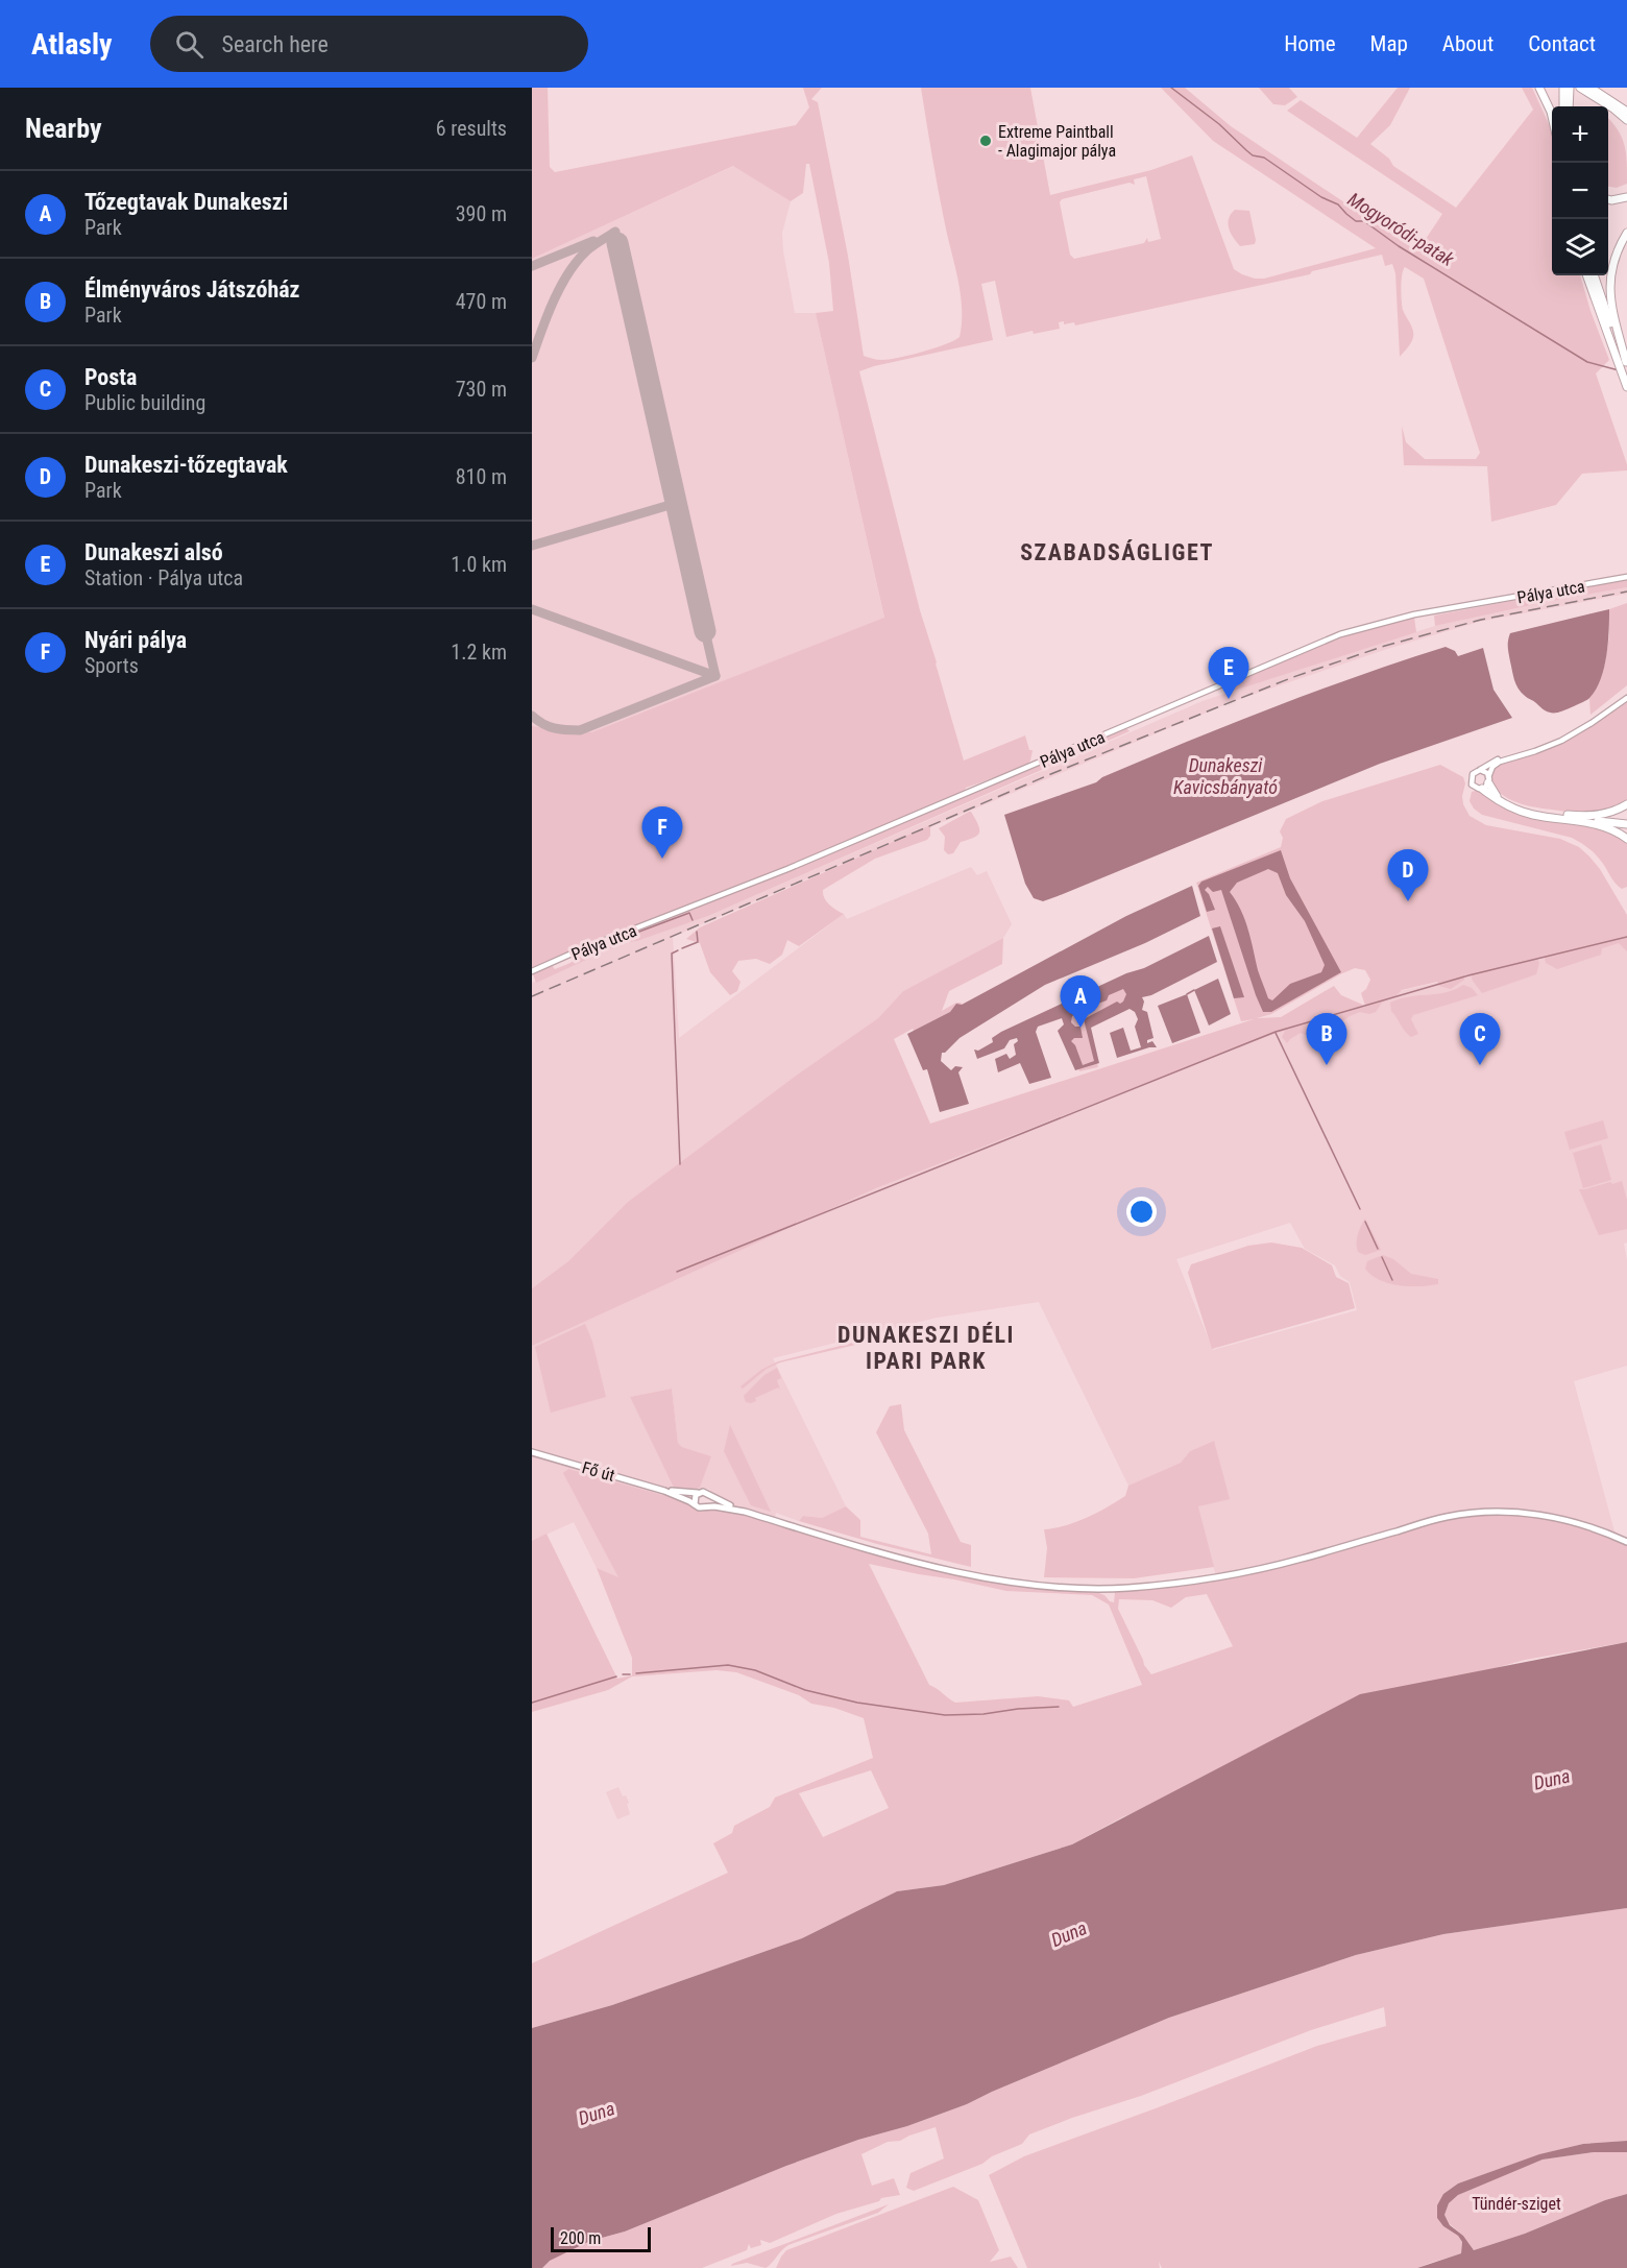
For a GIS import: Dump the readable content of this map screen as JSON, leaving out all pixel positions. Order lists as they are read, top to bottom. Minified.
{"streets":{"main road":["Fő út"],"street":["Pálya utca"]},"districts":["SZABADSÁGLIGET","DUNAKESZI DÉLI IPARI PARK"],"water":["Mogyoródi-patak","Dunakeszi Kavicsbányató","Duna"],"parks":["Tündér-sziget"],"places":["Extreme Paintball - Alagimajor pálya"],"scale_bar":"200 m","page":{"header":"Atlasly","search":"Search here","nav":["Home","Map","About","Contact"],"heading":["Nearby","6 results"],"map_buttons":["+","−"],"list":[{"mark":"A","name":"Tőzegtavak Dunakeszi","note":"Park","value":"390 m"},{"mark":"B","name":"Élményváros Játszóház","note":"Park","value":"470 m"},{"mark":"C","name":"Posta","note":"Public building","value":"730 m"},{"mark":"D","name":"Dunakeszi-tőzegtavak","note":"Park","value":"810 m"},{"mark":"E","name":"Dunakeszi alsó","note":"Station · Pálya utca","value":"1.0 km"},{"mark":"F","name":"Nyári pálya","note":"Sports","value":"1.2 km"}],"pins":["E","F","D","A","B","C"],"scale":"200 m"}}
